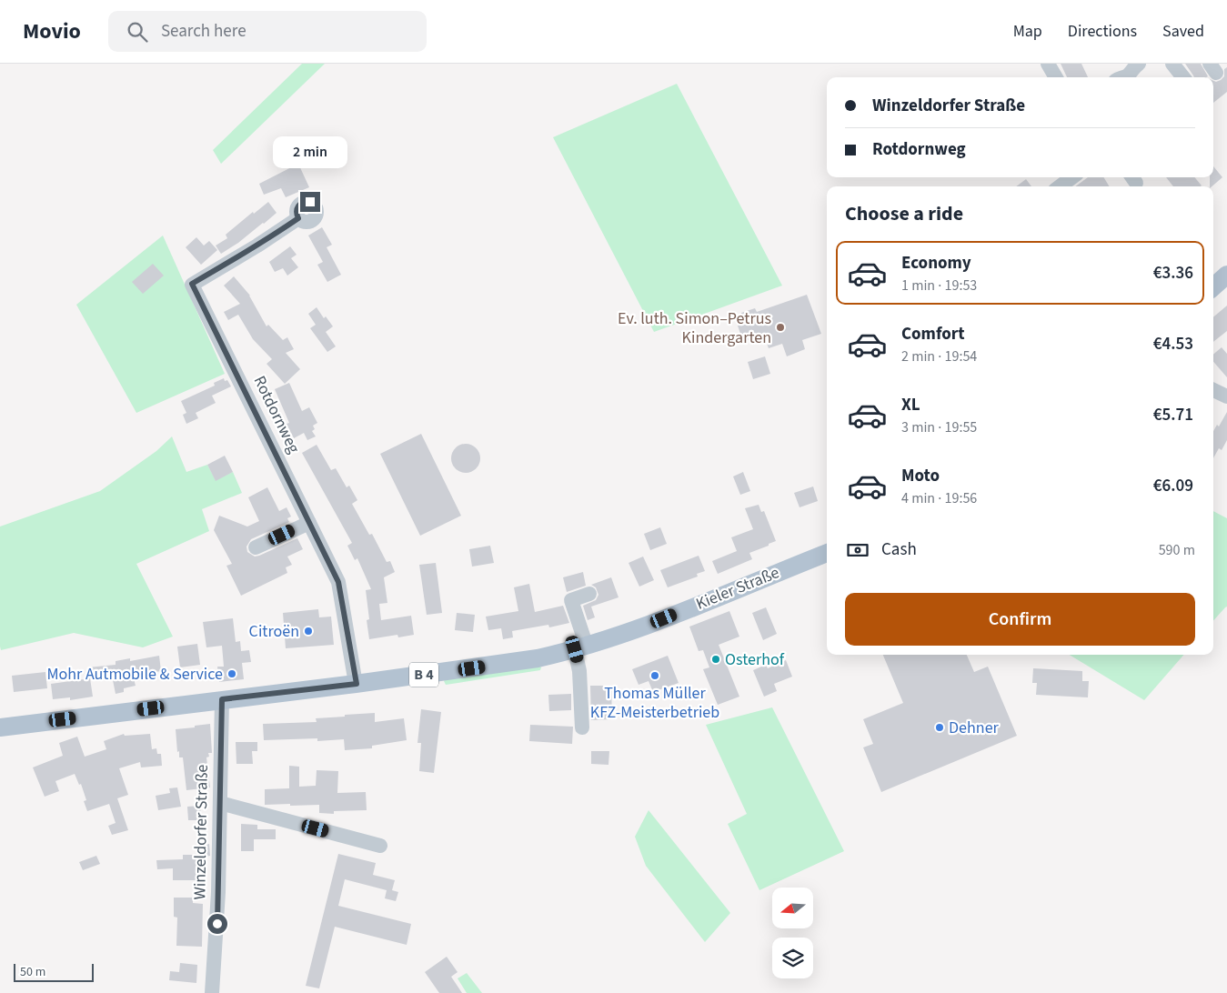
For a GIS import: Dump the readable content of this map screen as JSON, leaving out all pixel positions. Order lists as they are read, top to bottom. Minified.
{"streets":{"main road":["Kieler Straße","B 4"],"street":["Rotdornweg","Winzeldorfer Straße"]},"crossings":[["Rotdornweg","Kieler Straße"],["Kieler Straße","Winzeldorfer Straße"]],"places":["Ev. luth. Simon–Petrus Kindergarten","Citroën","Osterhof","Mohr Autmobile & Service","Thomas Müller KFZ-Meisterbetrieb","Dehner"],"scale_bar":"50 m","north":"left","page":{"header":"Movio","search":"Search here","nav":["Map","Directions","Saved"],"banner":["Winzeldorfer Straße","Rotdornweg"],"bubble":"2 min","heading":"Choose a ride","list":[{"name":"Economy","note":"1 min · 19:53","value":"€3.36"},{"name":"Comfort","note":"2 min · 19:54","value":"€4.53"},{"name":"XL","note":"3 min · 19:55","value":"€5.71"},{"name":"Moto","note":"4 min · 19:56","value":"€6.09"}],"pay":["Cash","590 m"],"buttons":"Confirm","scale":"50 m"}}
